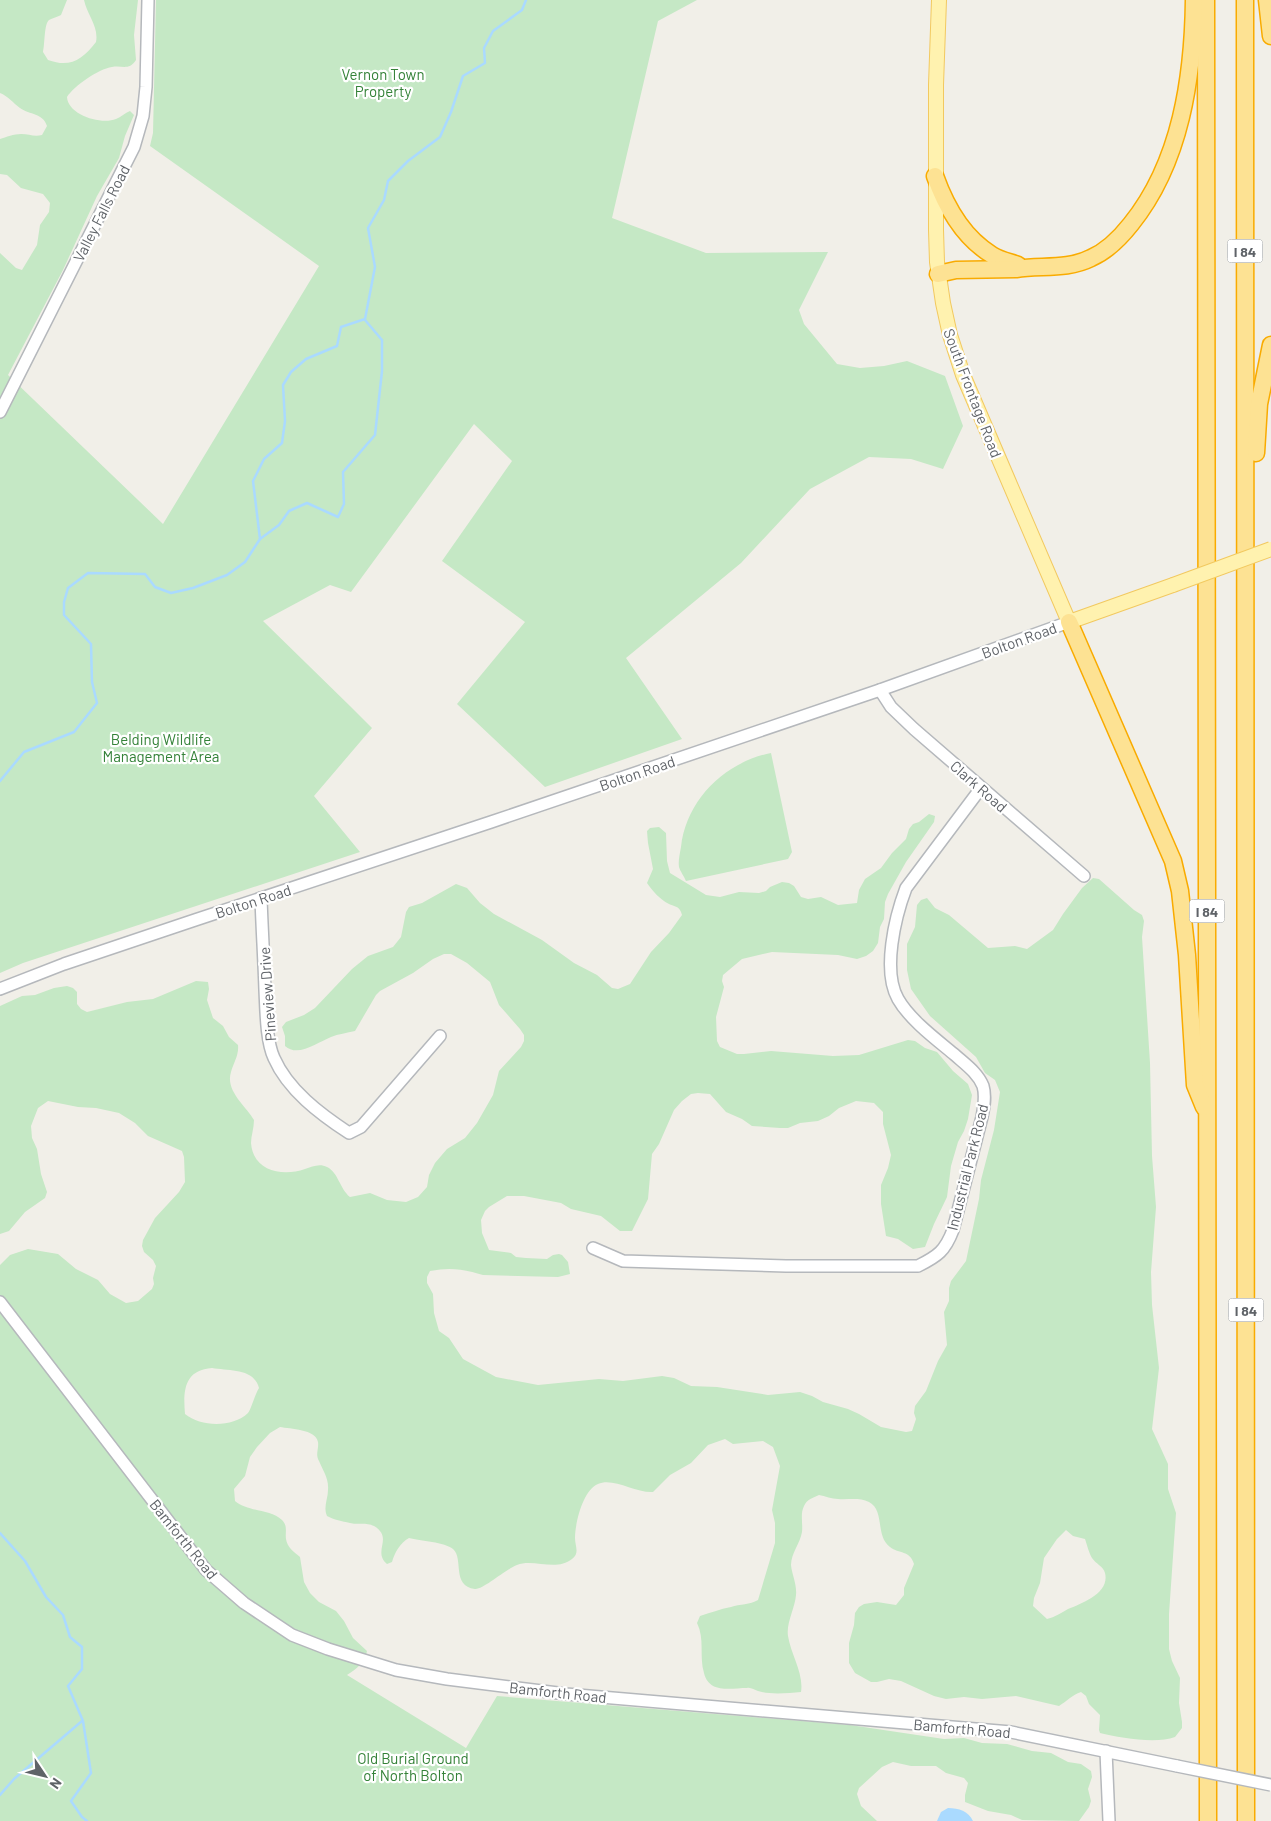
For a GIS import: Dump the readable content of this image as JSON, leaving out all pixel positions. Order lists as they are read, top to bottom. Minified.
{"streets":{"highway":["I 84"],"main road":["South Frontage Road","Bolton Road"],"street":["Valley Falls Road","Clark Road","Pineview Drive","Industrial Park Road","Bamforth Road"]},"crossings":[["South Frontage Road","Bolton Road"],["Bolton Road","Clark Road"],["Bolton Road","Pineview Drive"],["Clark Road","Industrial Park Road"]],"parks":["Vernon Town Property","Belding Wildlife Management Area","Old Burial Ground of North Bolton"],"north":"bottom right"}
